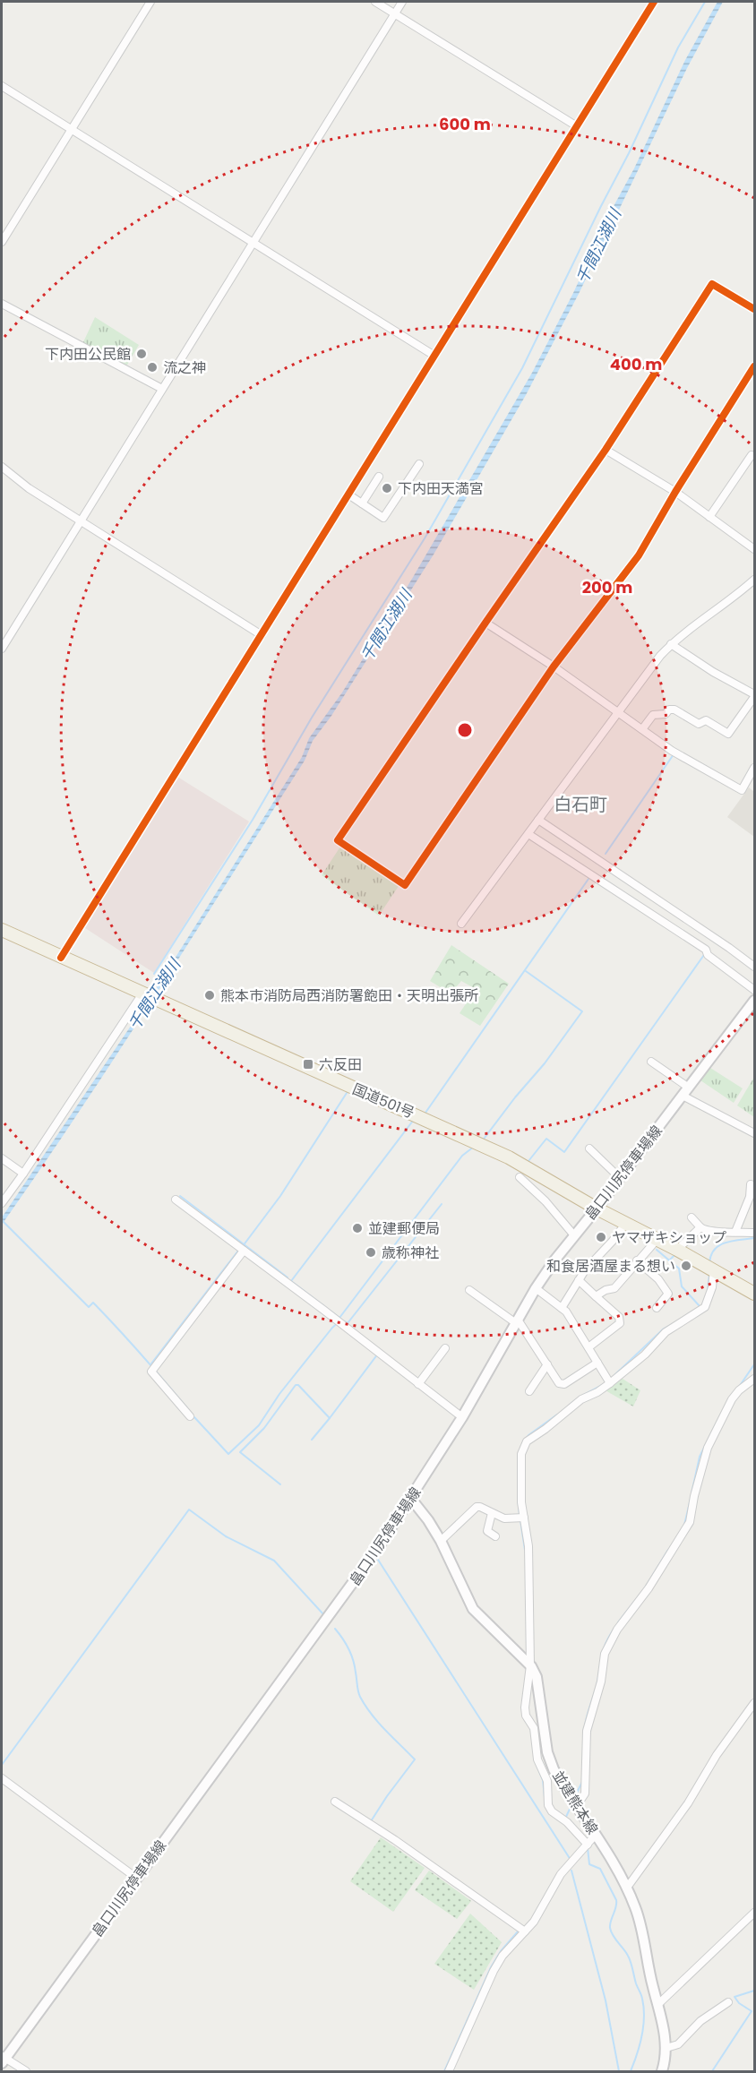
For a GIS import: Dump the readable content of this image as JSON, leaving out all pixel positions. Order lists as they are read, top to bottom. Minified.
{"streets":{"highway":["国道501号"],"main road":["畠口川尻停車場線","並建熊本線"]},"crossings":[["国道501号","畠口川尻停車場線"],["畠口川尻停車場線","並建熊本線"]],"districts":["白石町"],"water":["千間江湖川"],"places":{"other":["下内田公民館","流之神","下内田天満宮","熊本市消防局西消防署飽田・天明出張所","並建郵便局","ヤマザキショップ","歳称神社","和食居酒屋まる想い"],"transit":["六反田"]},"rings":["600 m","400 m","200 m"]}
